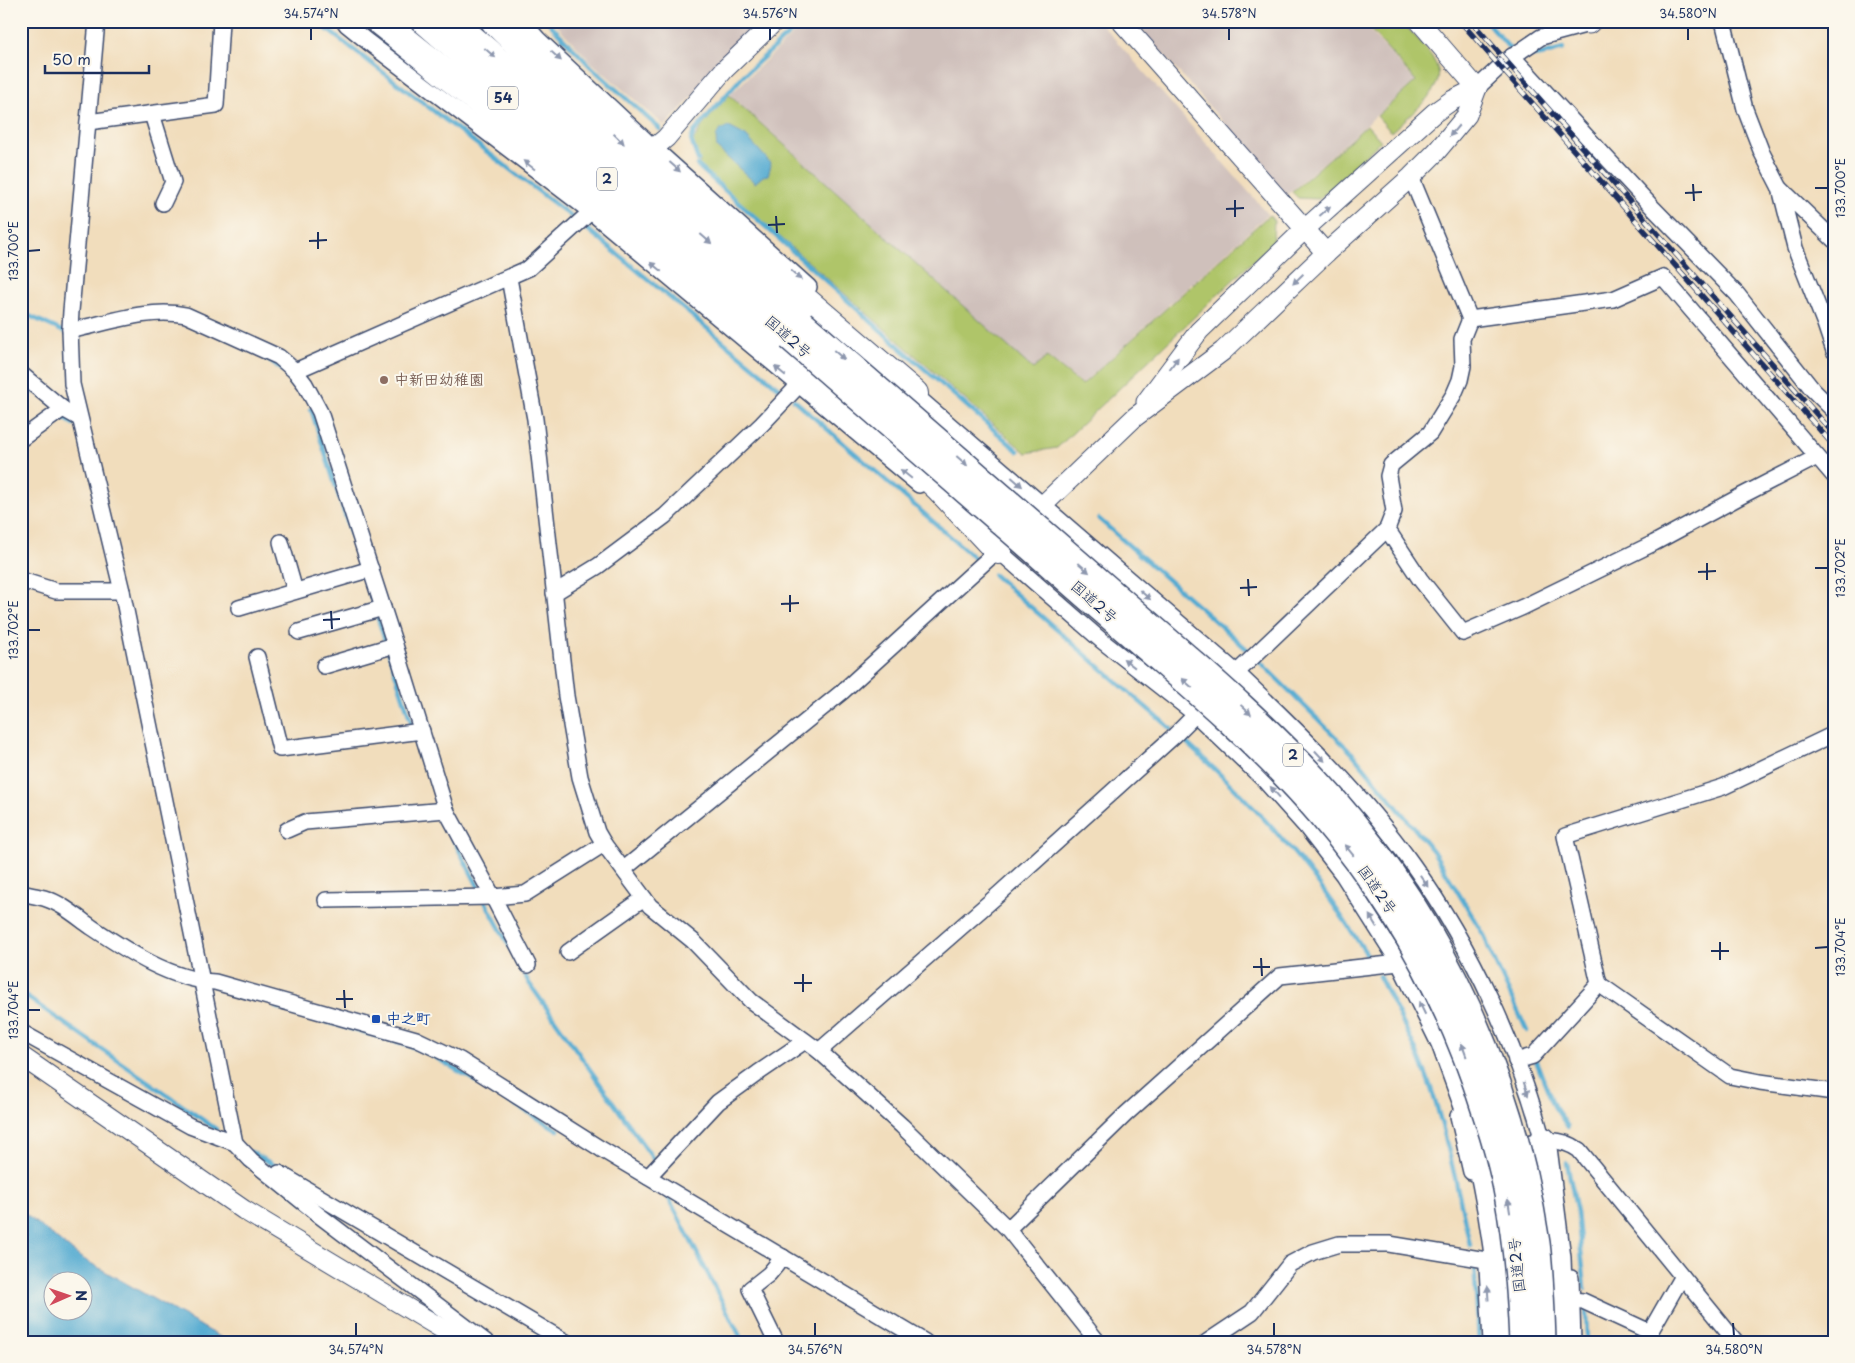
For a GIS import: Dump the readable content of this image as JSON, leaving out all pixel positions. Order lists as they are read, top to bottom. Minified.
{"streets":{"highway":["54","2","国道2号"]},"crossings":[["54","国道2号"]],"places":{"other":["中新田幼稚園"],"transit":["中之町"]},"scale_bar":"50 m","north":"right","coordinates":["34.574°N","34.576°N","34.578°N","34.580°N","133.700°E","133.702°E","133.704°E"]}
